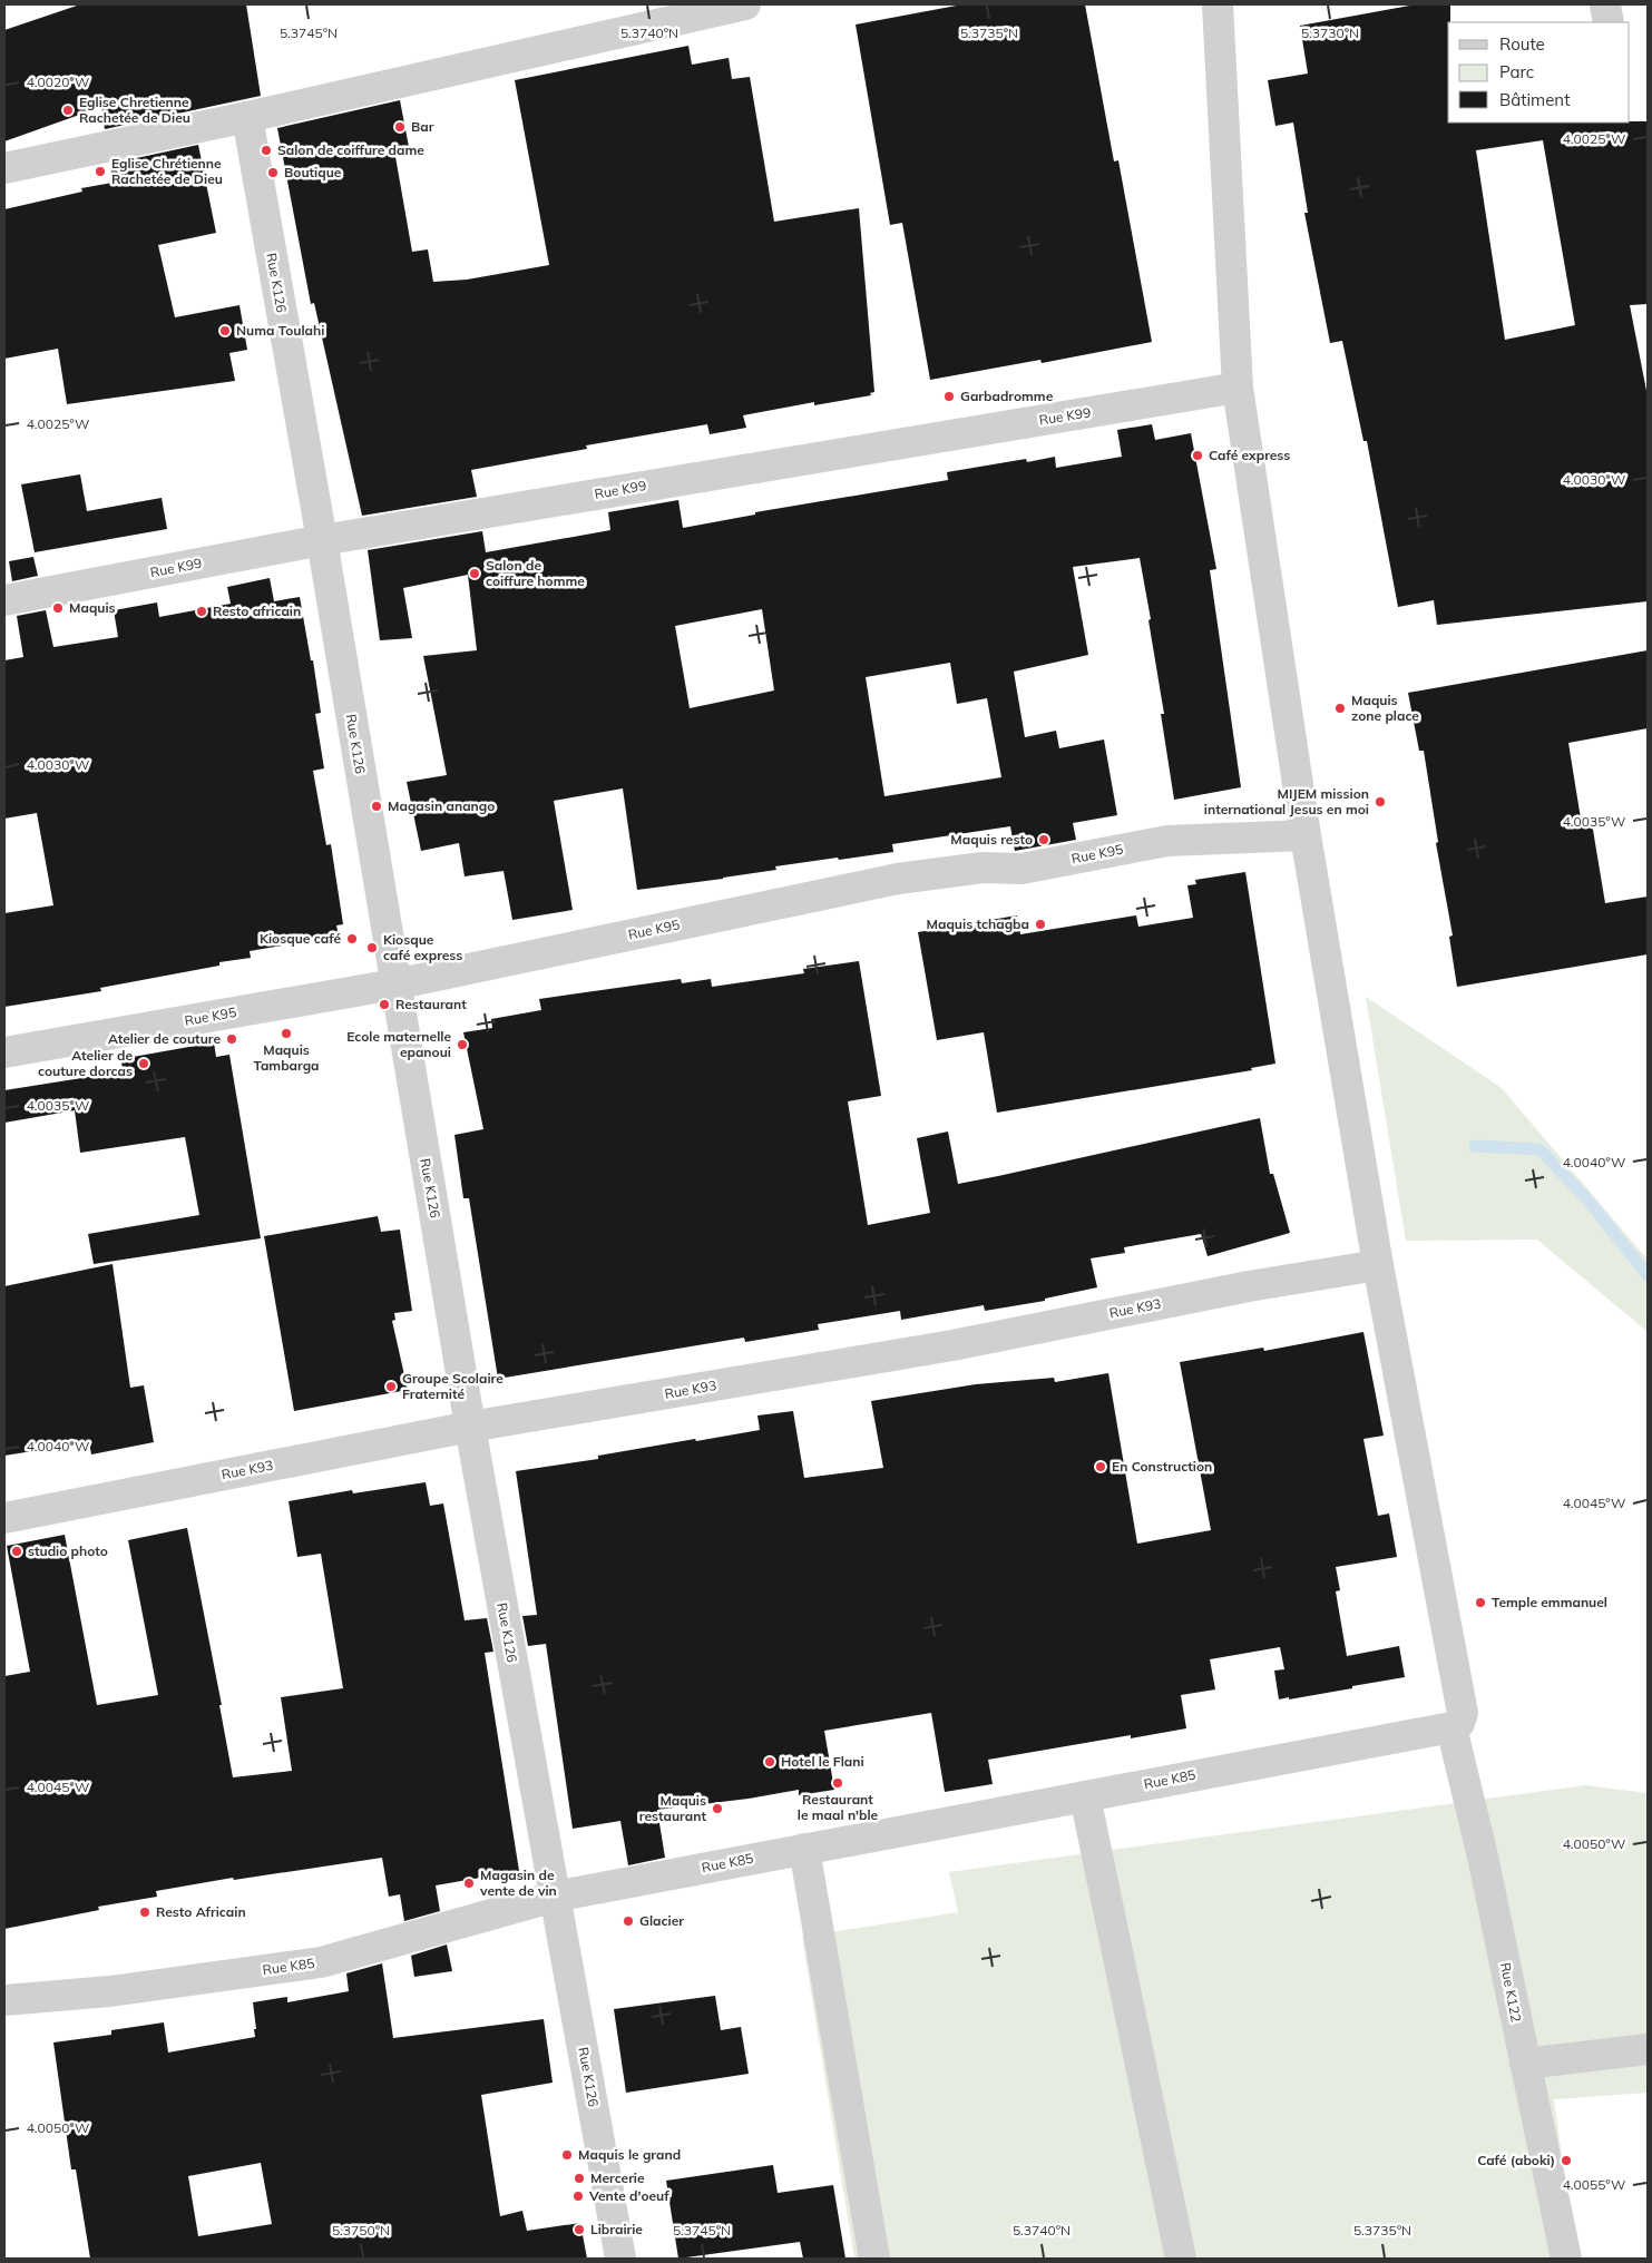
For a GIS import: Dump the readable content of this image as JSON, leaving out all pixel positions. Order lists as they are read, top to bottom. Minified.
{"streets":{"street":["Rue K126","Rue K99","Rue K95","Rue K93","Rue K85","Rue K122"]},"crossings":[["Rue K126","Rue K99"],["Rue K126","Rue K95"],["Rue K126","Rue K93"],["Rue K126","Rue K85"],["Rue K85","Rue K122"]],"places":["Eglise Chretienne Rachetée de Dieu","Bar","Salon de coiffure dame","Eglise Chrétienne Rachetée de Dieu","Boutique","Numa Toulahi","Garbadromme","Café express","Salon de coiffure homme","Maquis","Resto africain","Maquis zone place","MIJEM mission international Jesus en moi","Magasin anango","Maquis resto","Maquis tchagba","Kiosque café","Kiosque café express","Restaurant","Maquis Tambarga","Atelier de couture","Ecole maternelle epanoui","Atelier de couture dorcas","Groupe Scolaire Fraternité","En Construction","studio photo","Temple emmanuel","Hotel le Flani","Restaurant le maal n'ble","Maquis restaurant","Magasin de vente de vin","Resto Africain","Glacier","Maquis le grand","Café (aboki)","Mercerie","Vente d'oeuf","Librairie"],"legend":["Route","Parc","Bâtiment"],"coordinates":["5.3740°N","5.3735°N","5.3730°N","5.3745°N","4.0020°W","4.0025°W","4.0030°W","4.0035°W","4.0040°W","4.0045°W","4.0050°W","4.0055°W","5.3750°N"]}
